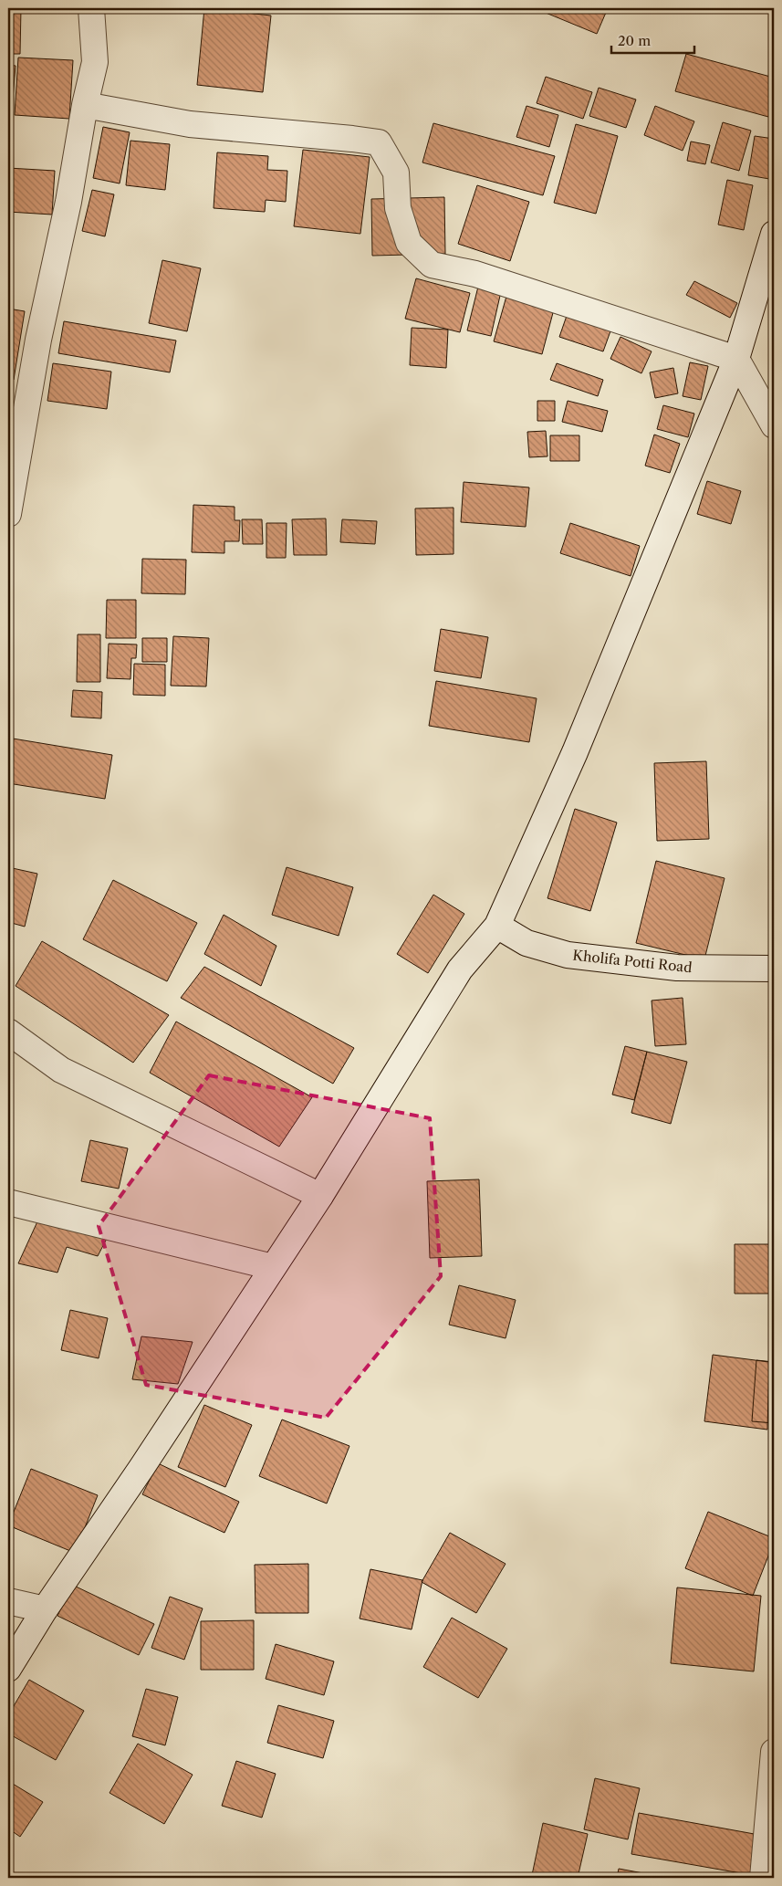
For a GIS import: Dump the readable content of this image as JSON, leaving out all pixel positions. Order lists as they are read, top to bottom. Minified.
{"streets":{"street":["Kholifa Potti Road"]},"scale_bar":"20 m"}
